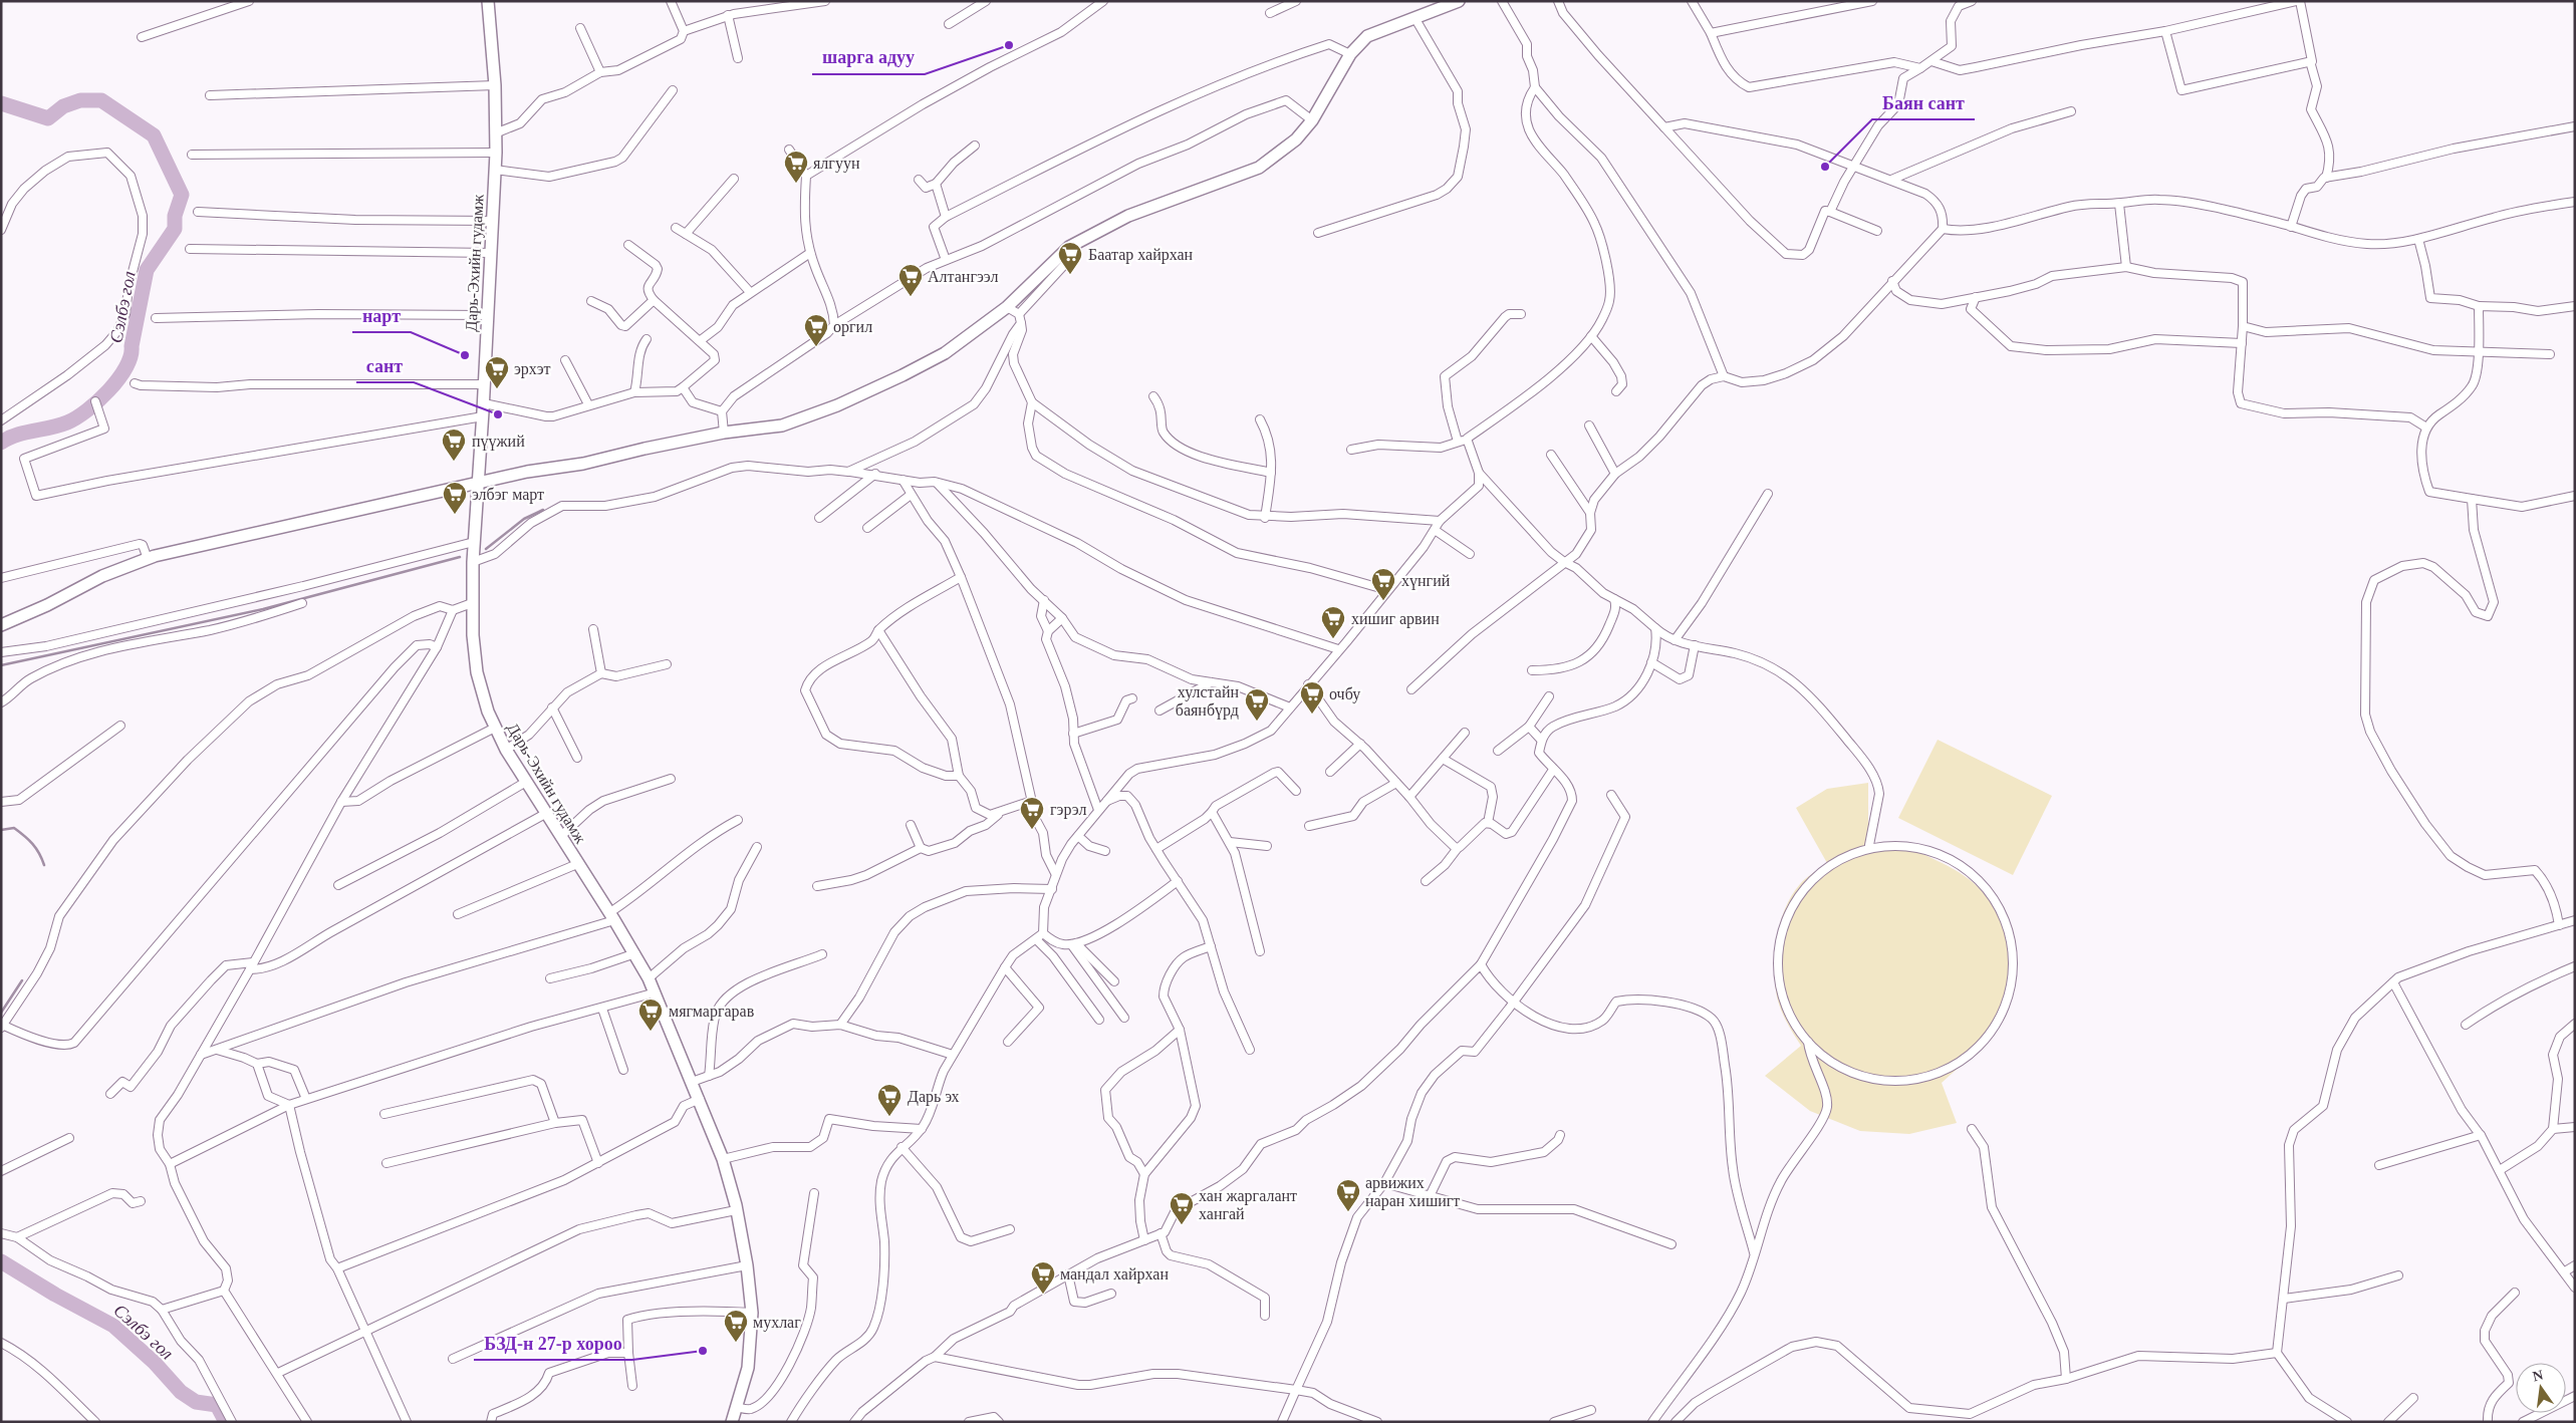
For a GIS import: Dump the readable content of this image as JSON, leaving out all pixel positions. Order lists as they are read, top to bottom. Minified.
{"streets":{"main road":["Дарь-Эхийн гудамж"]},"water":["Сэлбэ гол"],"places":{"other":["шарга адуу","Баян сант","нарт","сант","БЗД-н 27-р хороо"],"supermarket":["ялгуун","Баатар хайрхан","Алтангээл","оргил","эрхэт","пүүжий","элбэг март","хүнгий","хишиг арвин","очбу","хулстайн баянбүрд","гэрэл","мягмаргарав","Дарь эх","арвижих наран хишигт","хан жаргалант хангай","мандал хайрхан","мухлаг"]},"north":"top"}
